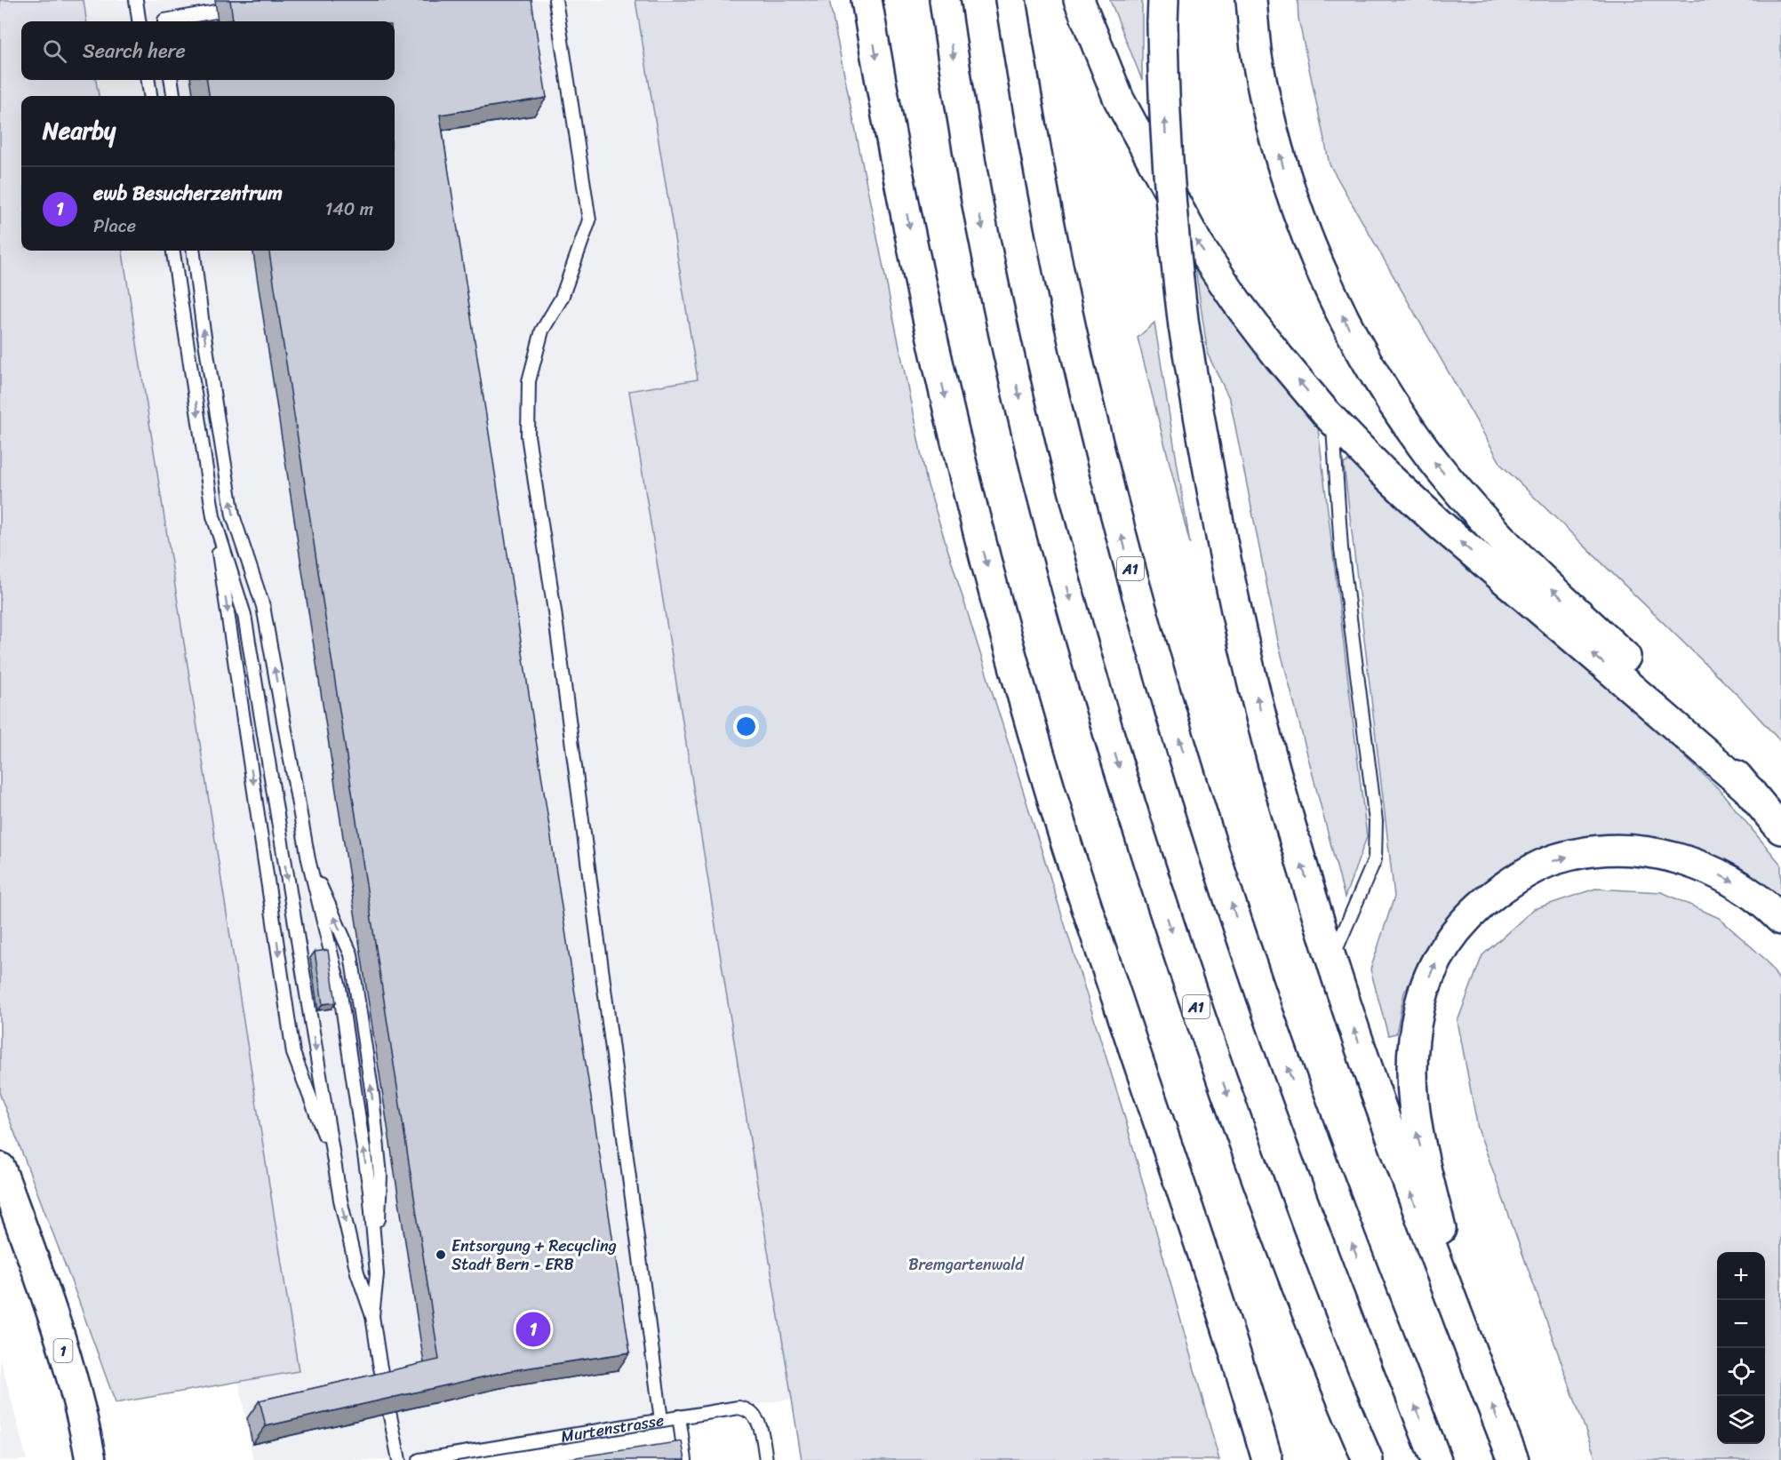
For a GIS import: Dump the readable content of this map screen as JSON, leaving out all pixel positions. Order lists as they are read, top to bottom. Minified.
{"streets":{"main road":["A1","1"],"lane":["Murtenstrasse"]},"parks":["Bremgartenwald"],"places":["Entsorgung + Recycling Stadt Bern - ERB"],"page":{"search":"Search here","heading":"Nearby","list":[{"mark":"1","name":"ewb Besucherzentrum","note":"Place","value":"140 m"}],"map_buttons":["+","−"],"pins":"1"}}
